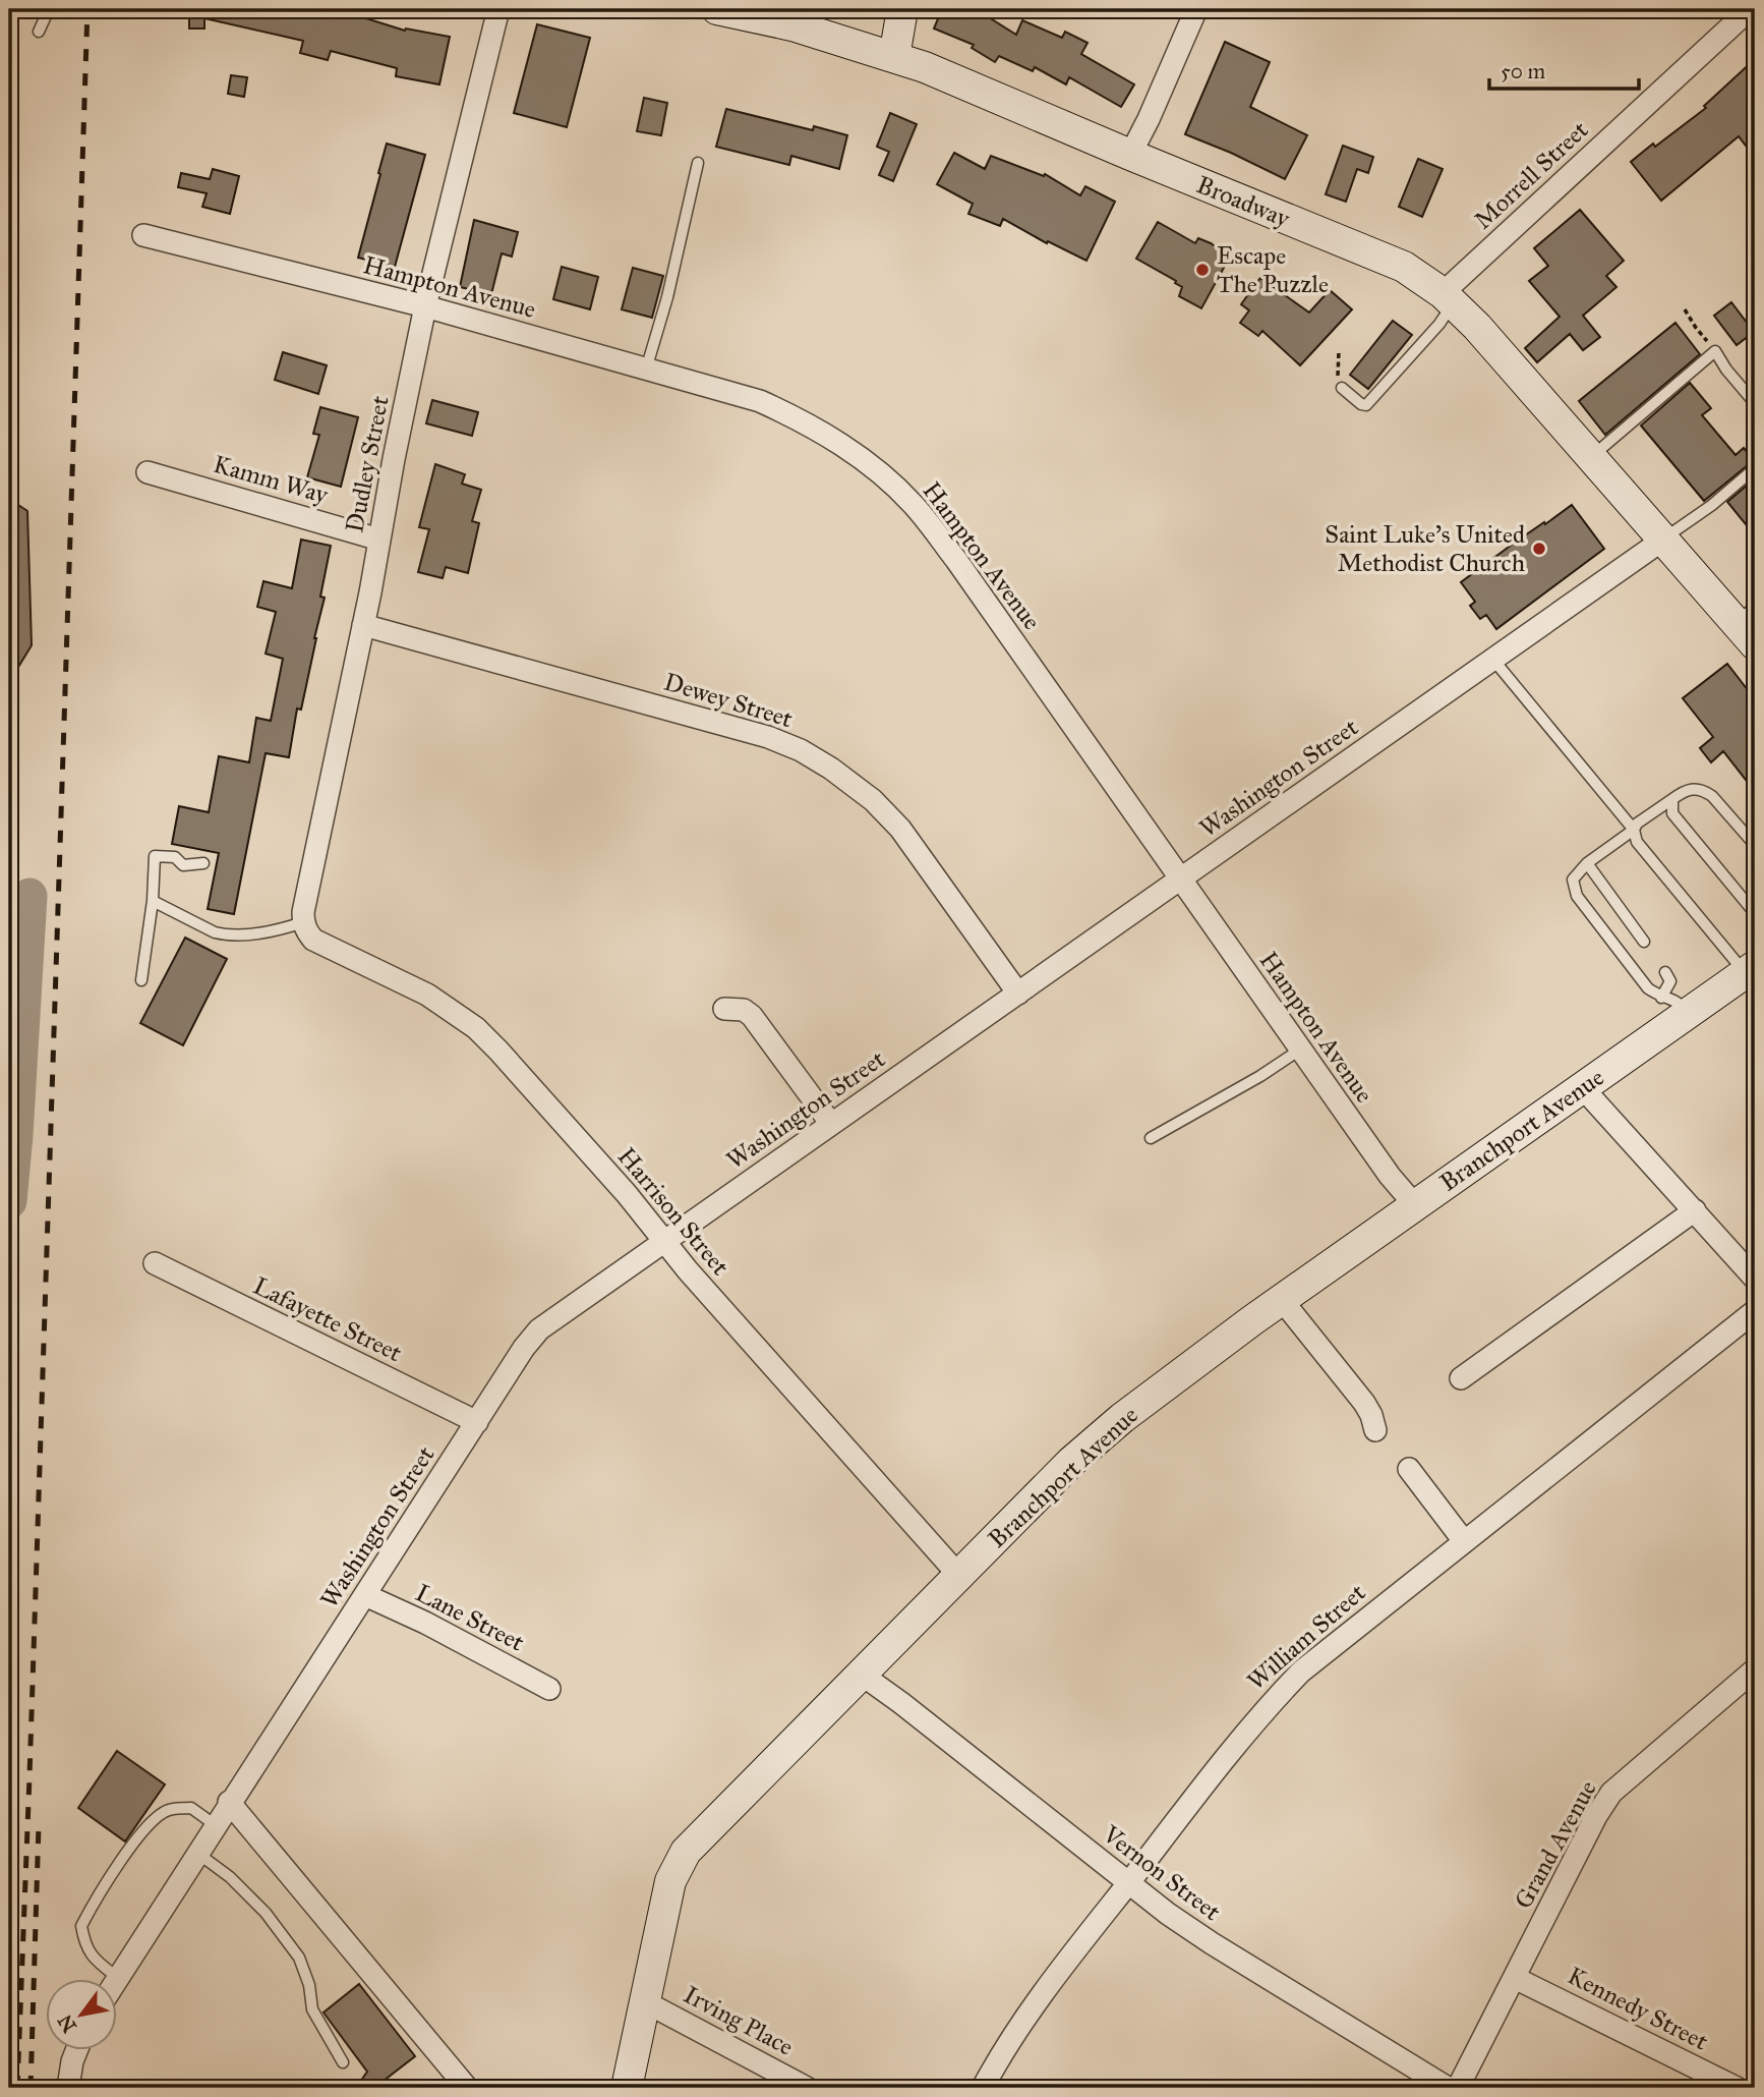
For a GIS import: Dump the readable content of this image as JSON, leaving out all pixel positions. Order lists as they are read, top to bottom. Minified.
{"streets":{"street":["Morrell Street","Broadway","Hampton Avenue","Dudley Street","Kamm Way","Dewey Street","Washington Street","Branchport Avenue","Harrison Street","Lafayette Street","Lane Street","William Street","Grand Avenue","Vernon Street","Kennedy Street","Irving Place"]},"crossings":[["Morrell Street","Broadway"],["Broadway","Washington Street"],["Hampton Avenue","Dudley Street"],["Hampton Avenue","Washington Street"],["Hampton Avenue","Branchport Avenue"],["Dudley Street","Kamm Way"],["Dudley Street","Dewey Street"],["Dudley Street","Harrison Street"],["Dewey Street","Washington Street"],["Washington Street","Harrison Street"],["Washington Street","Lafayette Street"],["Washington Street","Lane Street"],["Branchport Avenue","Harrison Street"],["Branchport Avenue","Vernon Street"],["Branchport Avenue","Irving Place"],["William Street","Vernon Street"],["Grand Avenue","Kennedy Street"]],"places":["Escape The Puzzle","Saint Luke's United Methodist Church"],"scale_bar":"50 m","north":"bottom left"}
